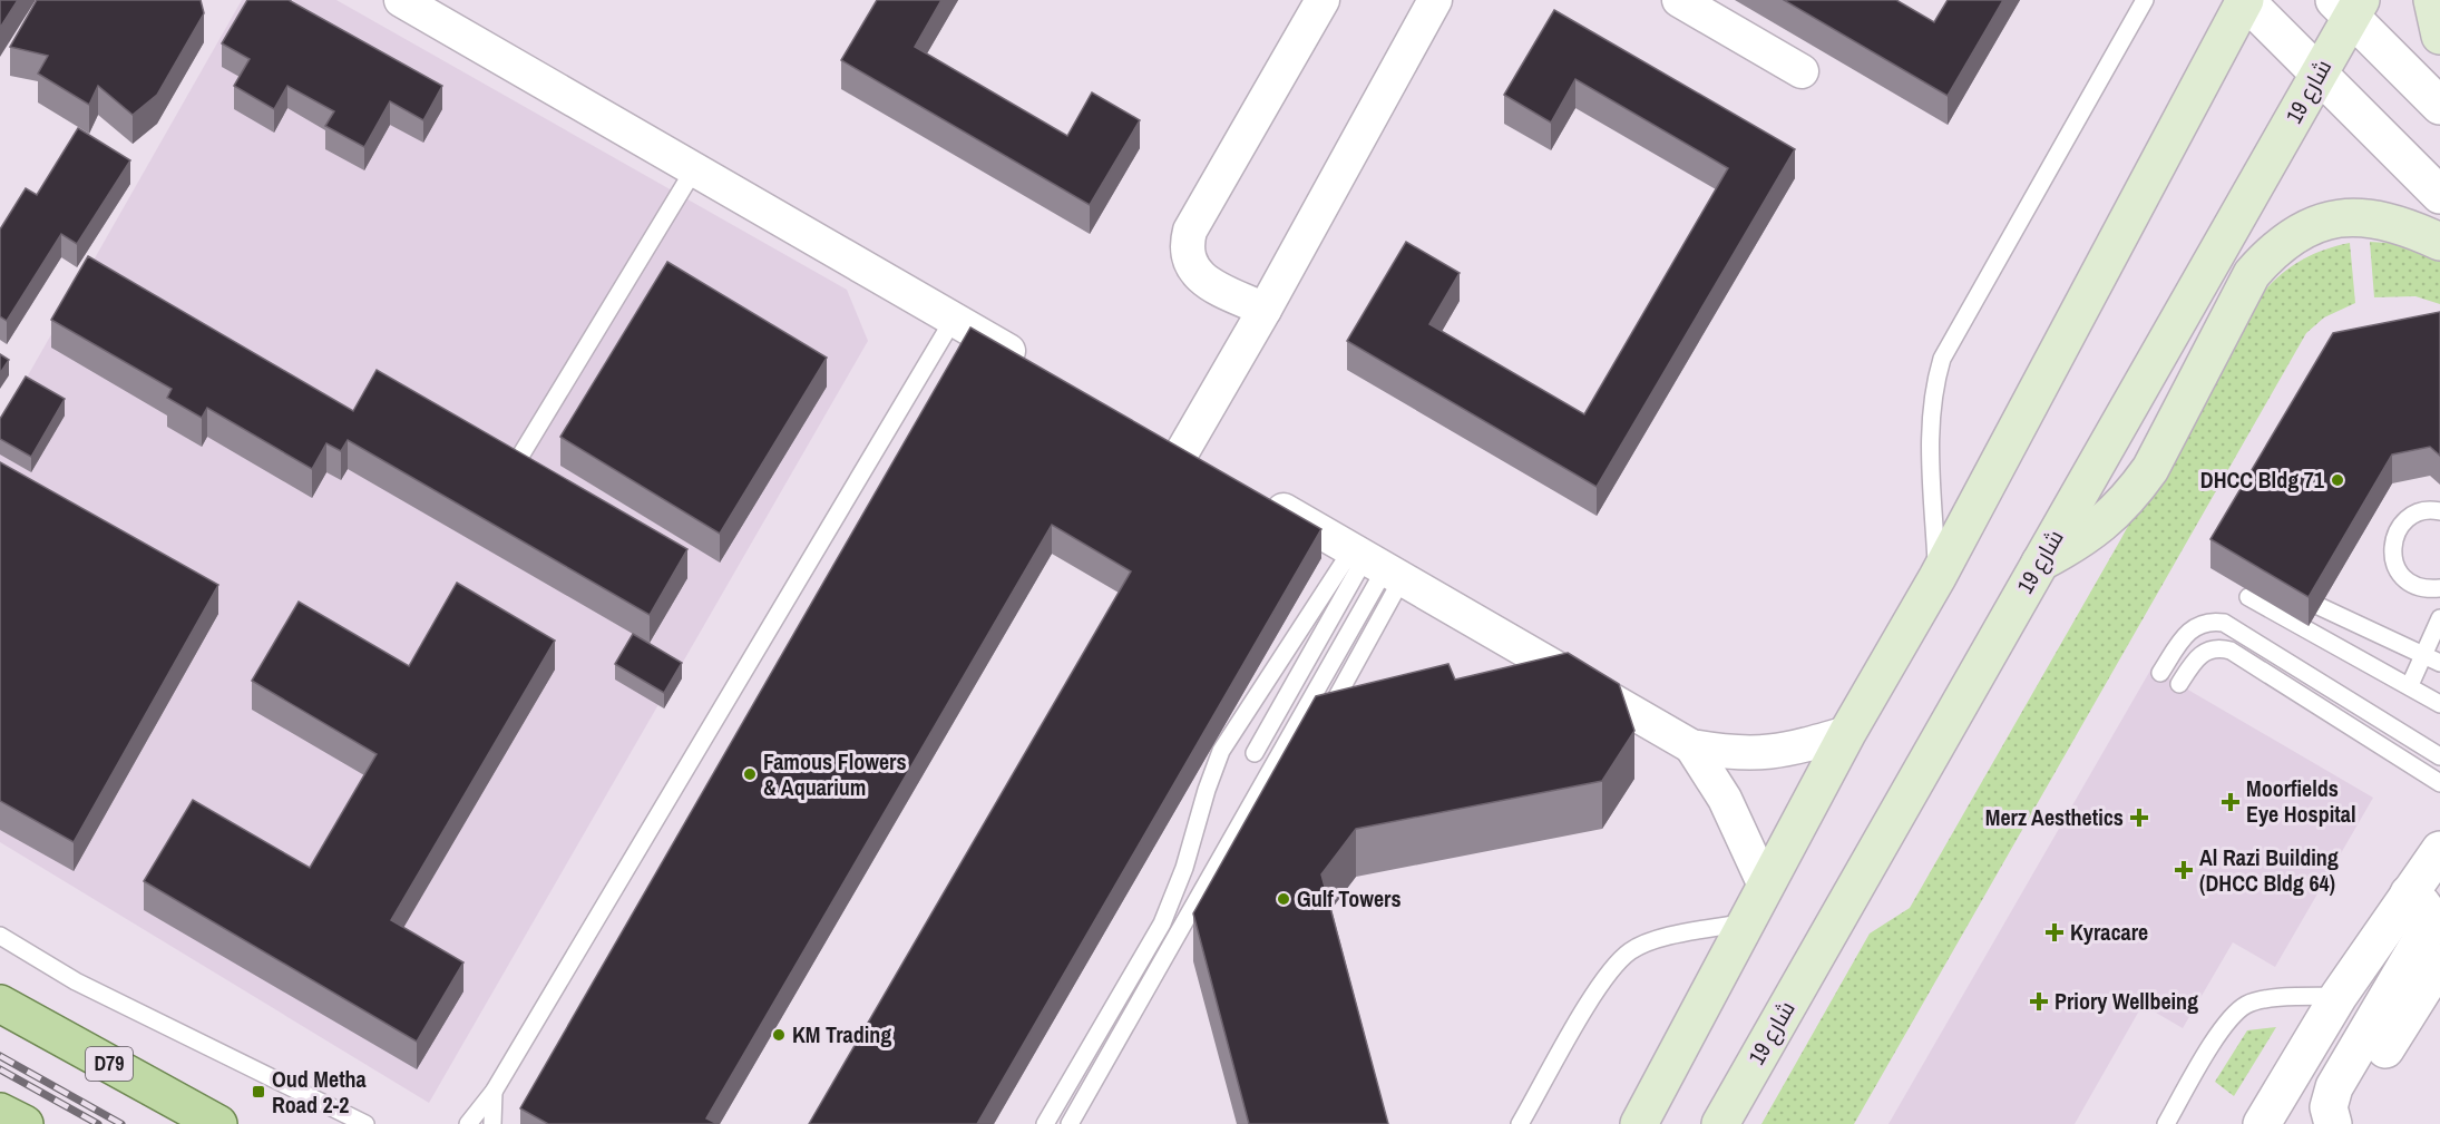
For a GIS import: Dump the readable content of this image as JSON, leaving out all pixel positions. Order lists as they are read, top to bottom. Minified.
{"streets":{"main road":["شارع 19","D79"]},"places":{"other":["DHCC Bldg 71","Famous Flowers & Aquarium","Gulf Towers","KM Trading"],"health":["Moorfields Eye Hospital","Merz Aesthetics","Al Razi Building (DHCC Bldg 64)","Kyracare","Priory Wellbeing"],"transit":["Oud Metha Road 2-2"]}}
